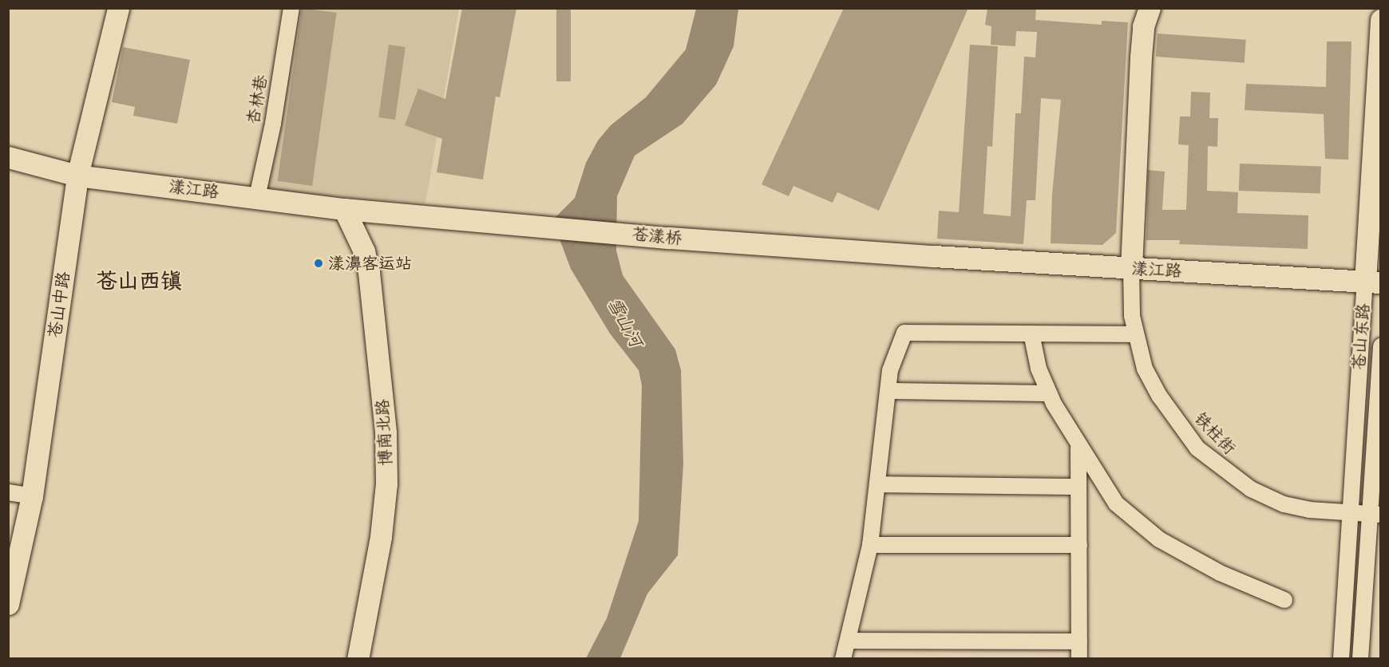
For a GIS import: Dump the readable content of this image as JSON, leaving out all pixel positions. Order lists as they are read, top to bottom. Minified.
{"streets":{"main road":["漾江路","苍漾桥","苍山中路","苍山东路","博南北路"],"street":["杏林巷","铁柱街"]},"crossings":[["杏林巷","漾江路"],["漾江路","苍漾桥"],["漾江路","苍山中路"],["漾江路","苍山东路"],["漾江路","博南北路"],["漾江路","铁柱街"],["苍山东路","铁柱街"]],"districts":["苍山西镇"],"water":["雪山河"],"places":["漾濞客运站"]}
